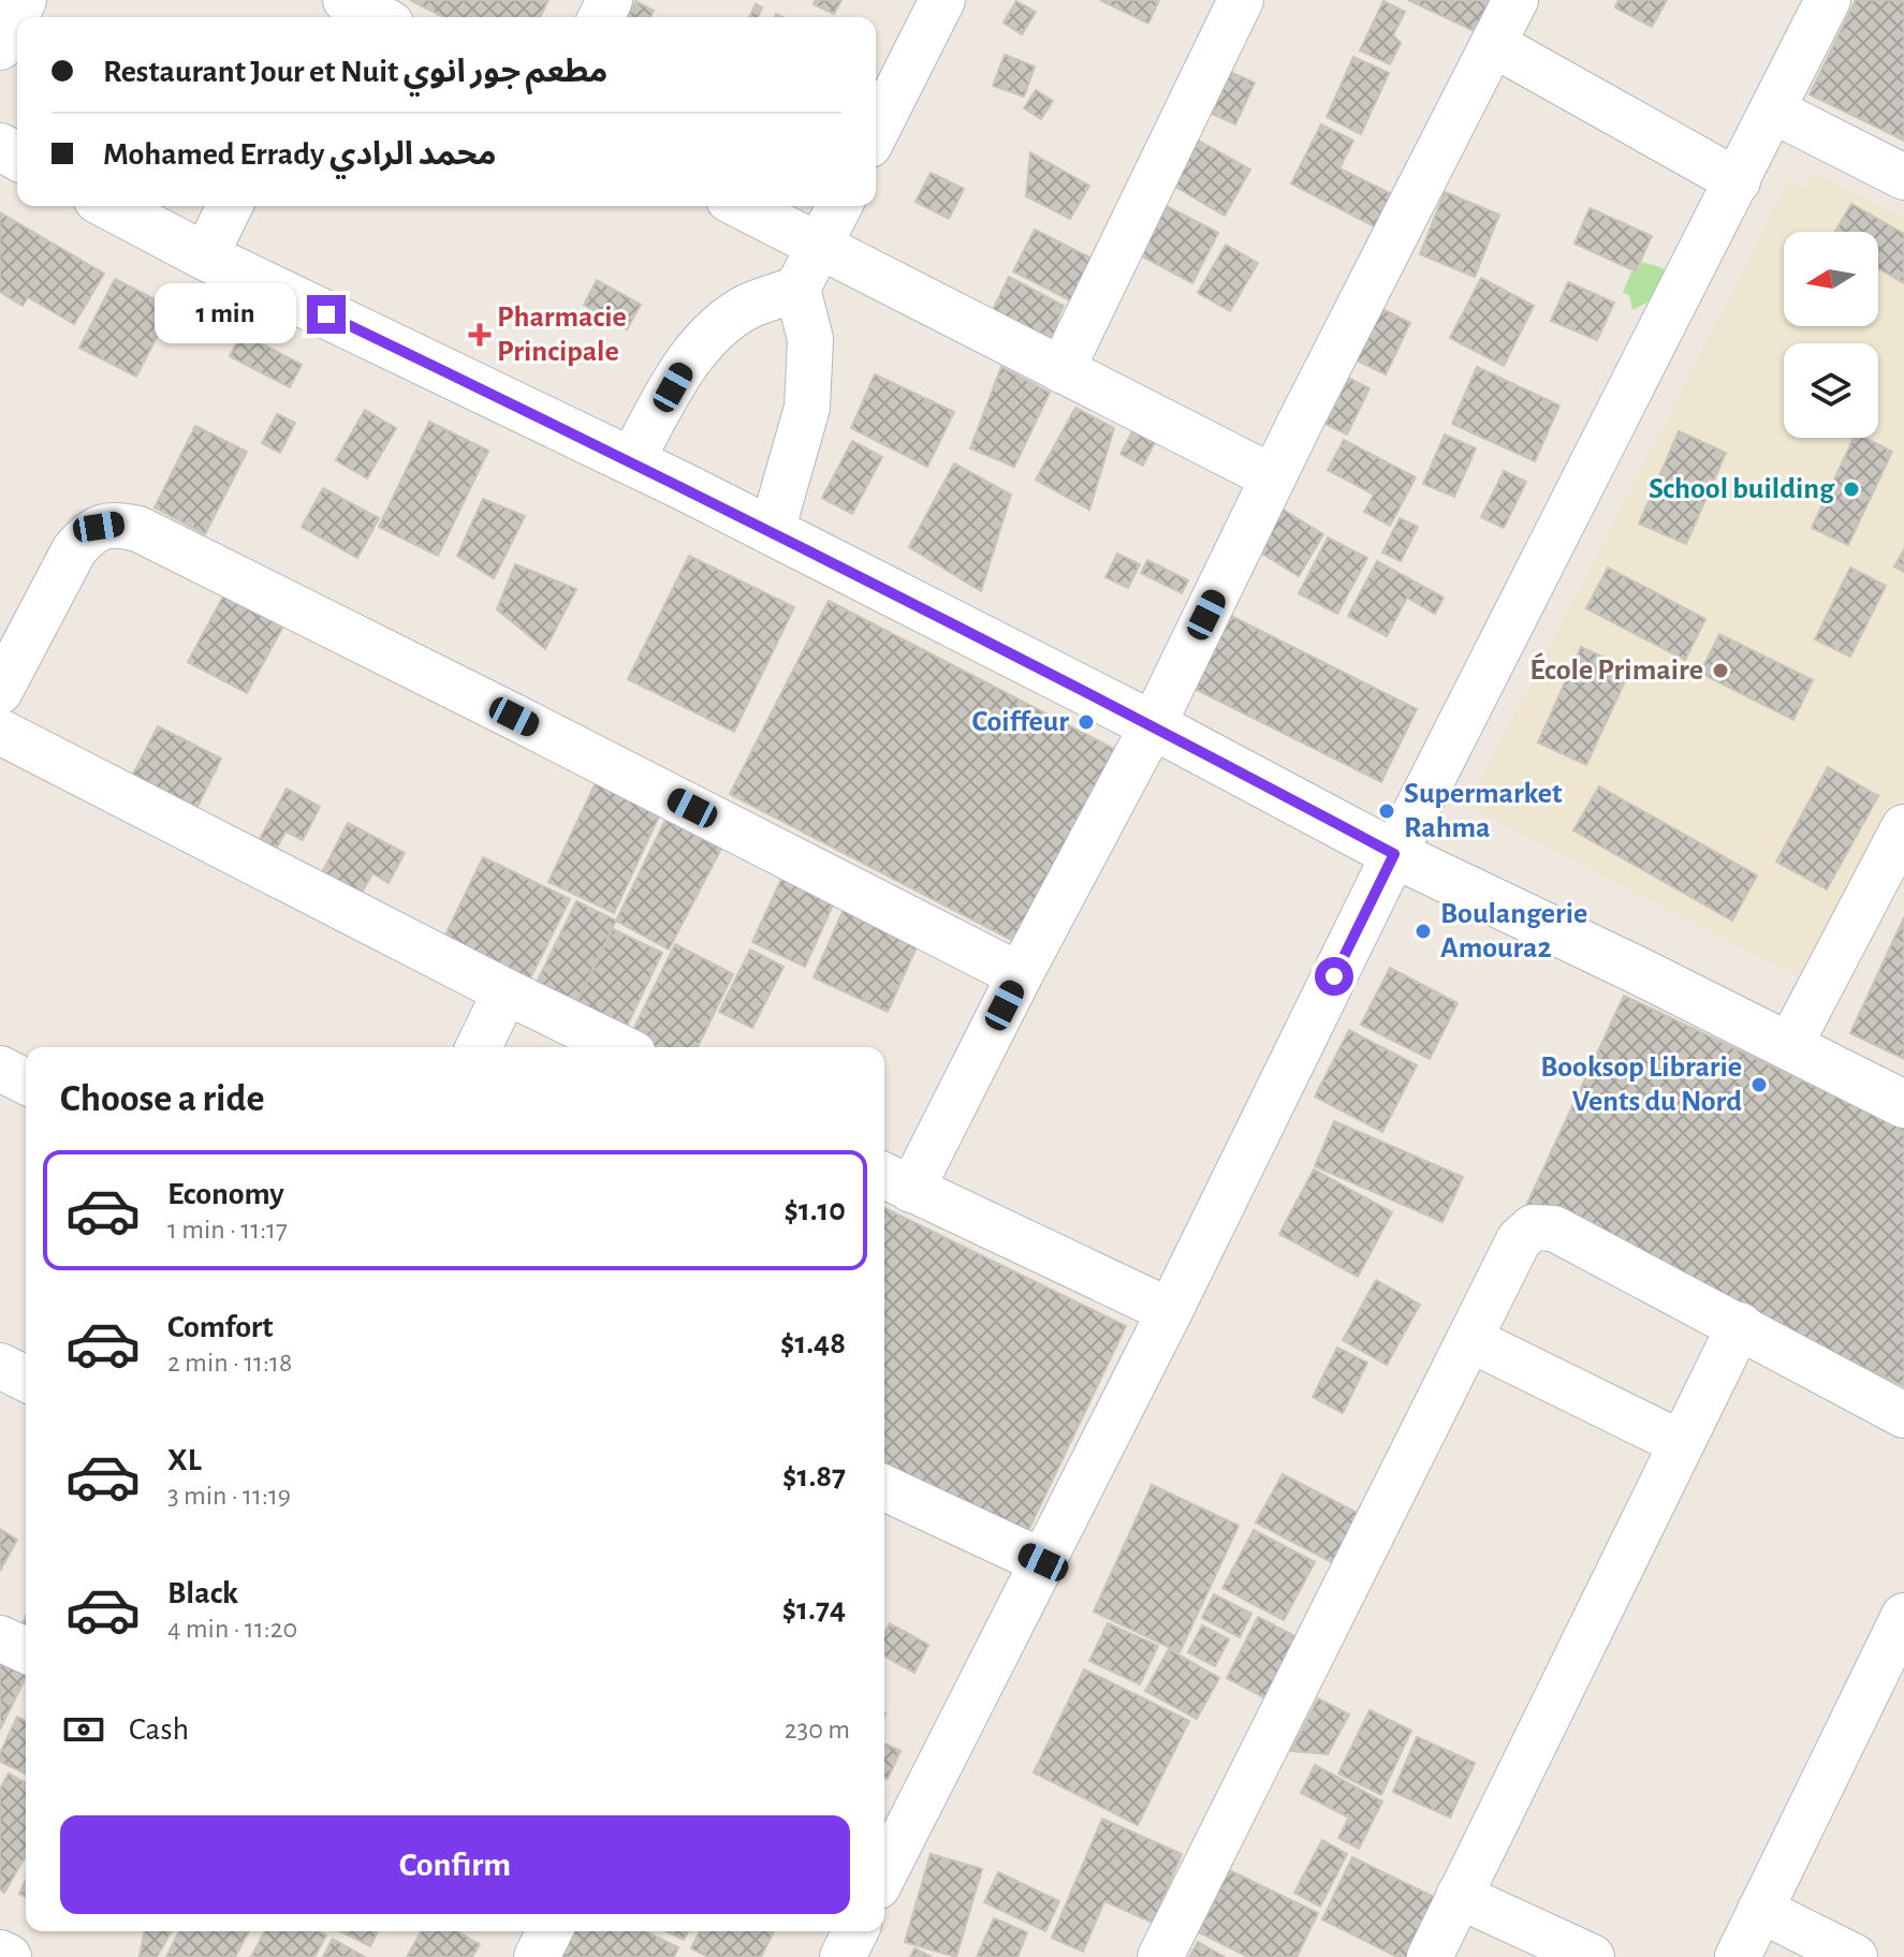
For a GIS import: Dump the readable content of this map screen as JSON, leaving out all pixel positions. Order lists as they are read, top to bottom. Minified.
{"places":{"health":["Pharmacie Principale"],"other":["School building","École Primaire","Coiffeur","Supermarket Rahma","Boulangerie Amoura2","Booksop Librarie Vents du Nord"]},"north":"left","page":{"banner":["Restaurant Jour et Nuit مطعم جور انوي","Mohamed Errady محمد الرادي"],"bubble":"1 min","heading":"Choose a ride","list":[{"name":"Economy","note":"1 min · 11:17","value":"$1.10"},{"name":"Comfort","note":"2 min · 11:18","value":"$1.48"},{"name":"XL","note":"3 min · 11:19","value":"$1.87"},{"name":"Black","note":"4 min · 11:20","value":"$1.74"}],"pay":["Cash","230 m"],"buttons":"Confirm"}}
